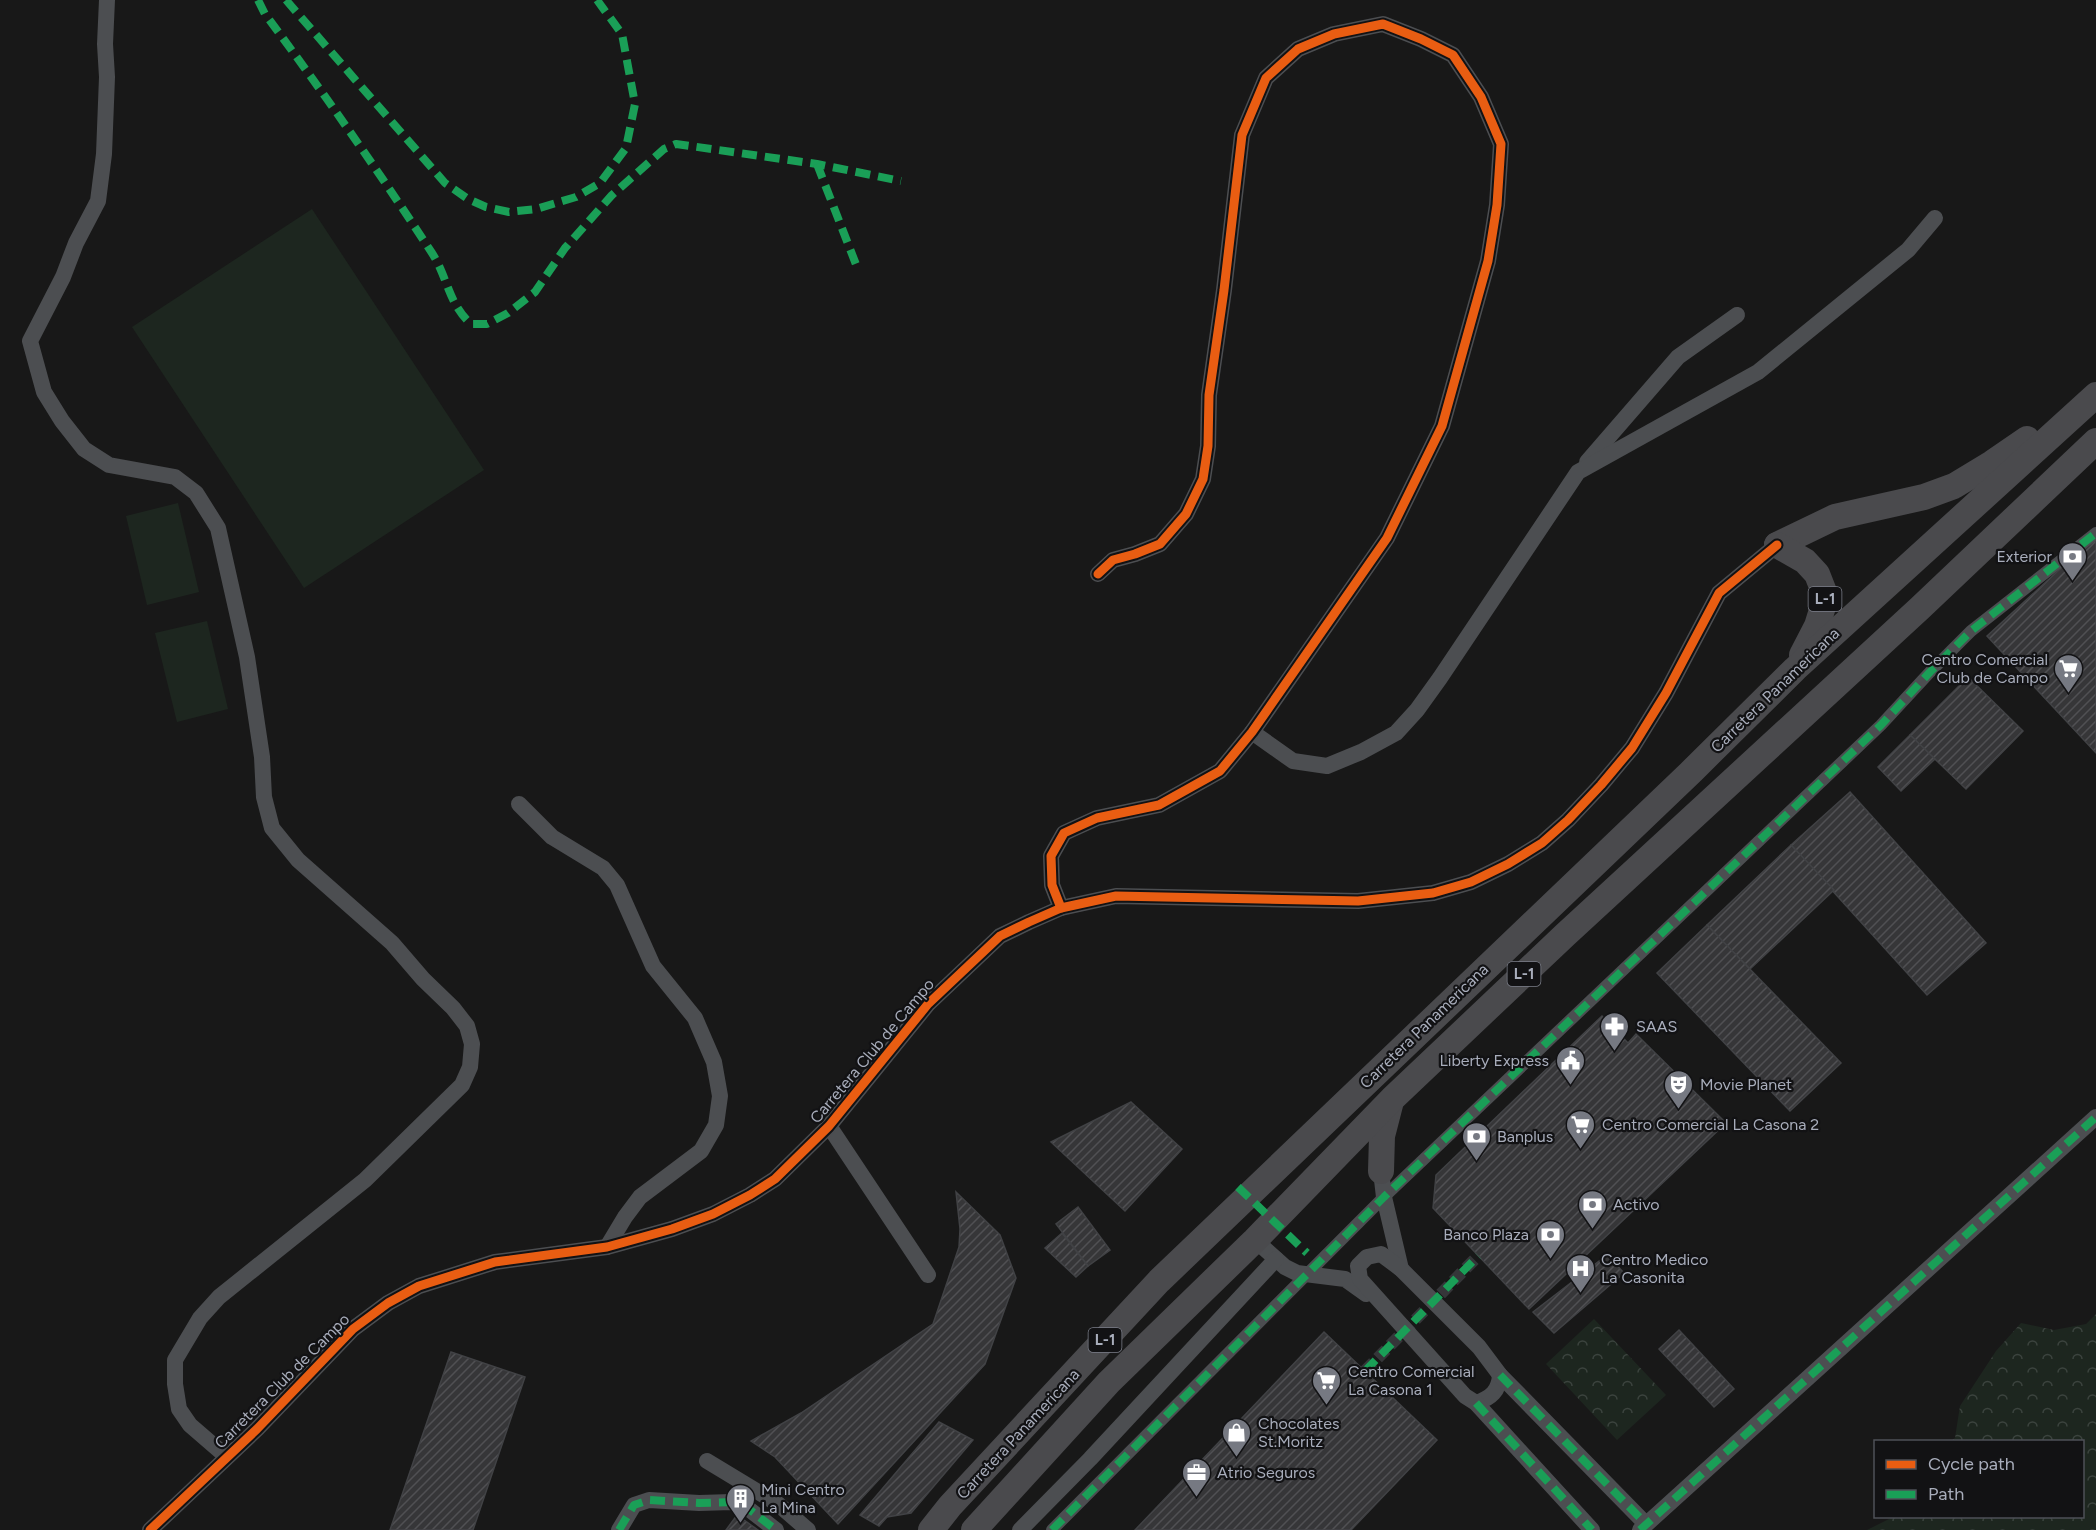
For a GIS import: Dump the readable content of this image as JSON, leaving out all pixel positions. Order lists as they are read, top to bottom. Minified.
{"streets":{"main road":["L-1","Carretera Panamericana"],"street":["Carretera Club de Campo"]},"crossings":[["L-1","Carretera Panamericana"],["L-1","Carretera Club de Campo"]],"places":{"bank":["Exterior","Banplus","Activo","Banco Plaza"],"supermarket":["Centro Comercial Club de Campo","Centro Comercial La Casona 2","Centro Comercial La Casona 1"],"pharmacy":["SAAS"],"public building":["Liberty Express"],"theatre":["Movie Planet"],"hospital":["Centro Medico La Casonita"],"shop":["Chocolates St.Moritz"],"office":["Atrio Seguros"],"building":["Mini Centro La Mina"]},"legend":["Cycle path","Path"]}
